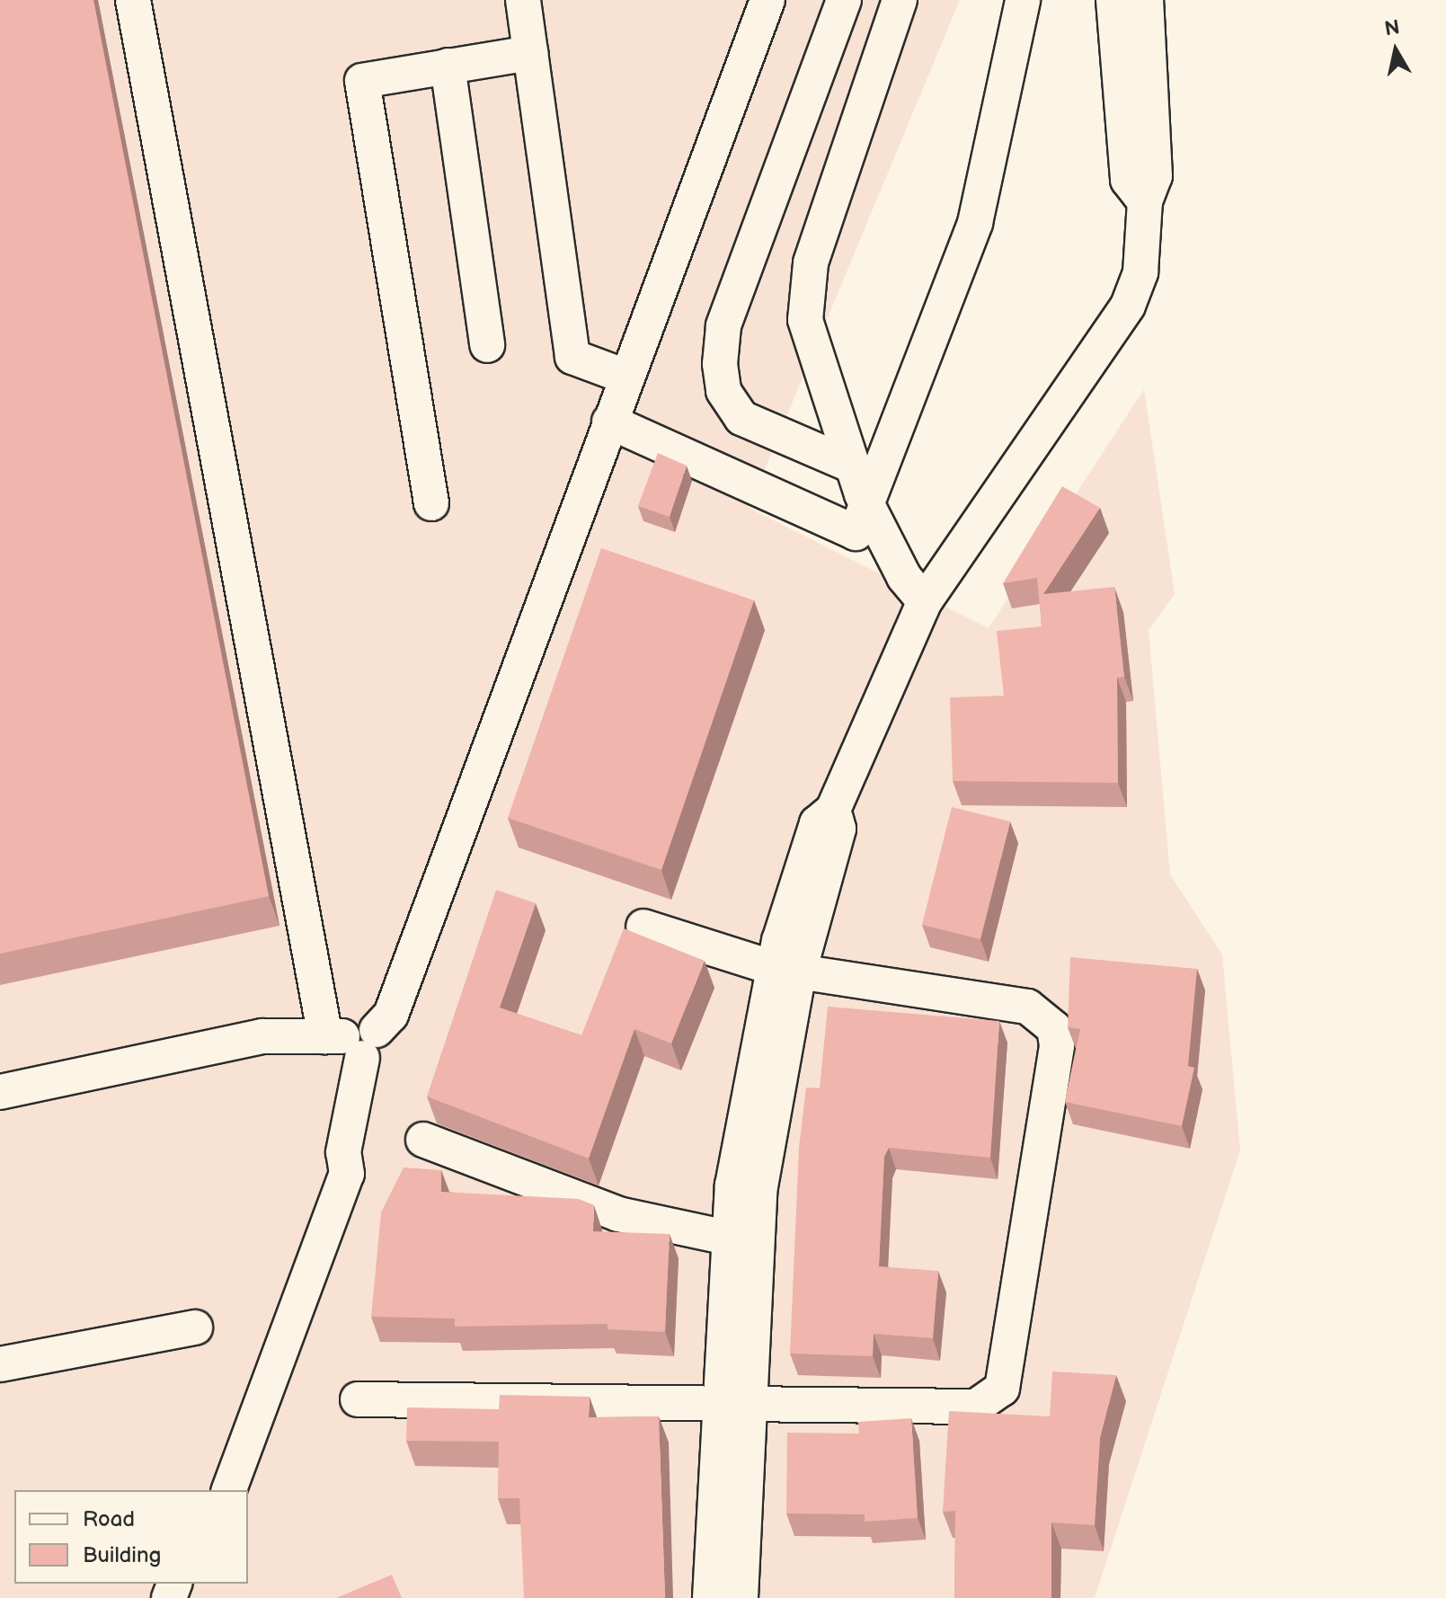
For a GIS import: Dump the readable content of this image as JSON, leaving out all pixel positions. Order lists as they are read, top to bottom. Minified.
{"legend":["Road","Building"],"north":"top"}
